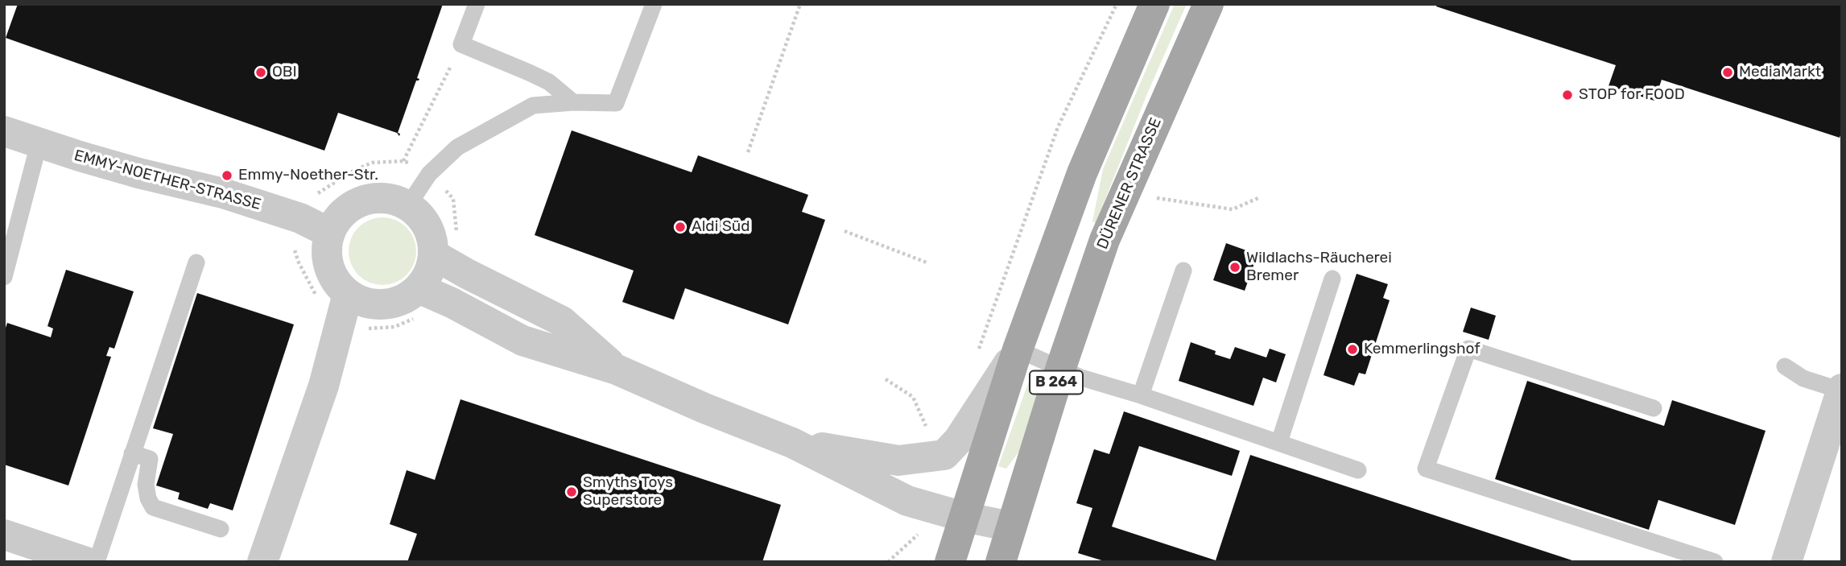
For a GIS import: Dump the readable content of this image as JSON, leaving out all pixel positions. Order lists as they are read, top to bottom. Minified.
{"streets":{"main road":["DÜRENER STRASSE","B 264"],"street":["EMMY-NOETHER-STRASSE"]},"places":["OBI","MediaMarkt","STOP for FOOD","Emmy-Noether-Str.","Aldi Süd","Wildlachs-Räucherei Bremer","Kemmerlingshof","Smyths Toys Superstore"]}
